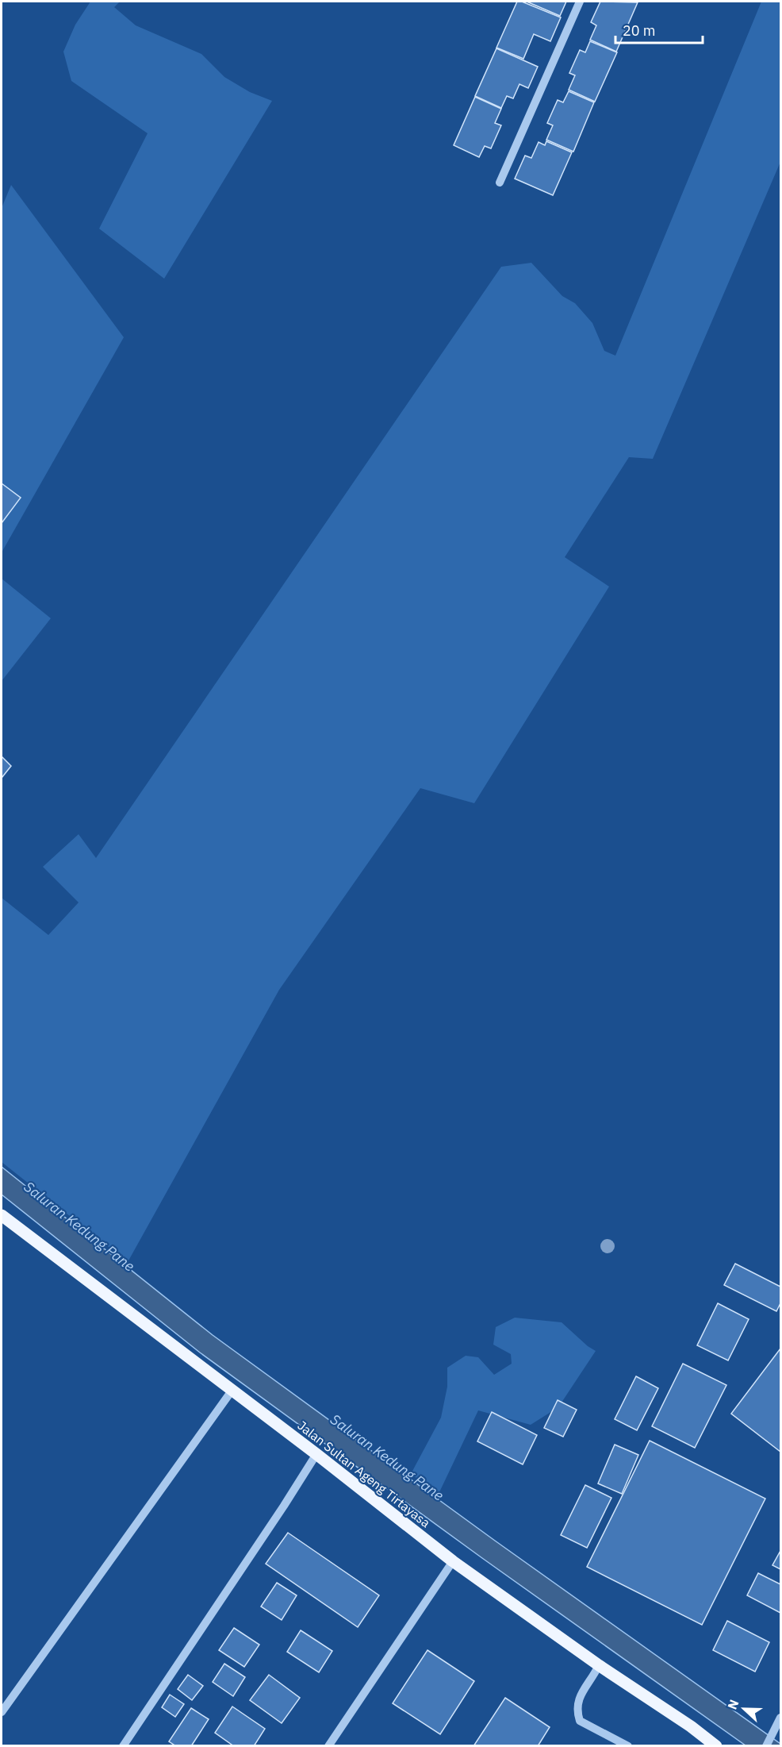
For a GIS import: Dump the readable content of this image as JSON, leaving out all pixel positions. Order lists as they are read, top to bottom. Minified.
{"streets":{"main road":["Jalan Sultan Ageng Tirtayasa"]},"water":["Saluran Kedung Pane"],"scale_bar":"20 m","north":"left"}
